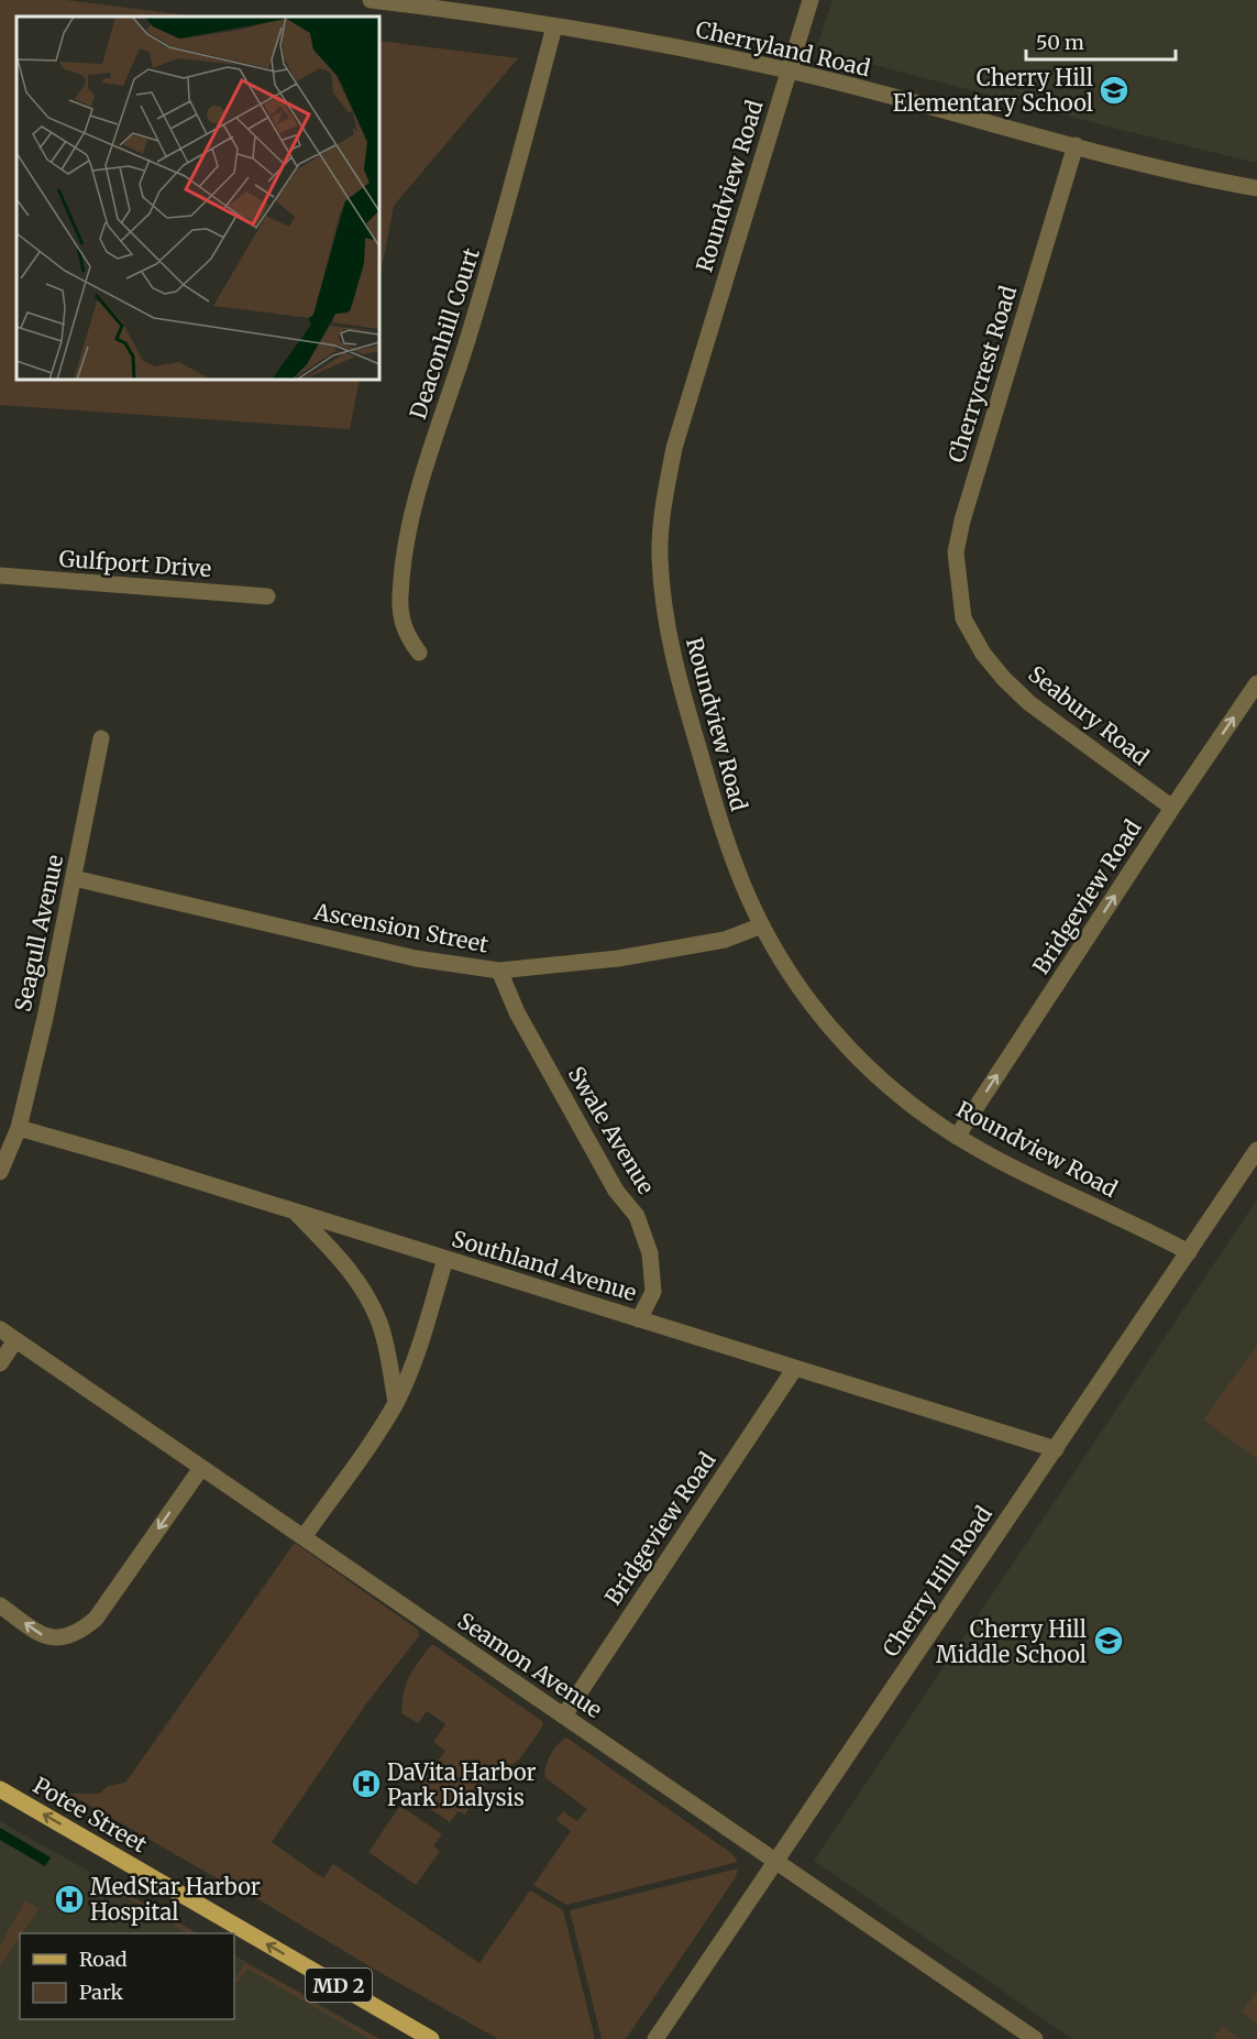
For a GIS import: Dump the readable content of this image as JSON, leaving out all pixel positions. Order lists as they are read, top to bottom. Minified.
{"streets":{"main road":["Potee Street","MD 2"],"street":["Cherryland Road","Roundview Road","Deaconhill Court","Cherrycrest Road","Gulfport Drive","Seabury Road","Bridgeview Road","Ascension Street","Seagull Avenue","Swale Avenue","Southland Avenue","Cherry Hill Road","Seamon Avenue"]},"crossings":[["Cherryland Road","Roundview Road"],["Cherryland Road","Deaconhill Court"],["Cherryland Road","Cherrycrest Road"],["Roundview Road","Bridgeview Road"],["Roundview Road","Ascension Street"],["Roundview Road","Cherry Hill Road"],["Cherrycrest Road","Seabury Road"],["Seabury Road","Bridgeview Road"],["Bridgeview Road","Southland Avenue"],["Bridgeview Road","Seamon Avenue"],["Ascension Street","Seagull Avenue"],["Ascension Street","Swale Avenue"],["Seagull Avenue","Southland Avenue"],["Swale Avenue","Southland Avenue"],["Southland Avenue","Cherry Hill Road"],["Cherry Hill Road","Seamon Avenue"]],"one_way":["Bridgeview Road","Potee Street"],"places":{"school or university":["Cherry Hill Elementary School","Cherry Hill Middle School"],"hospital":["DaVita Harbor Park Dialysis","MedStar Harbor Hospital"]},"legend":["Road","Park"],"scale_bar":"50 m"}
